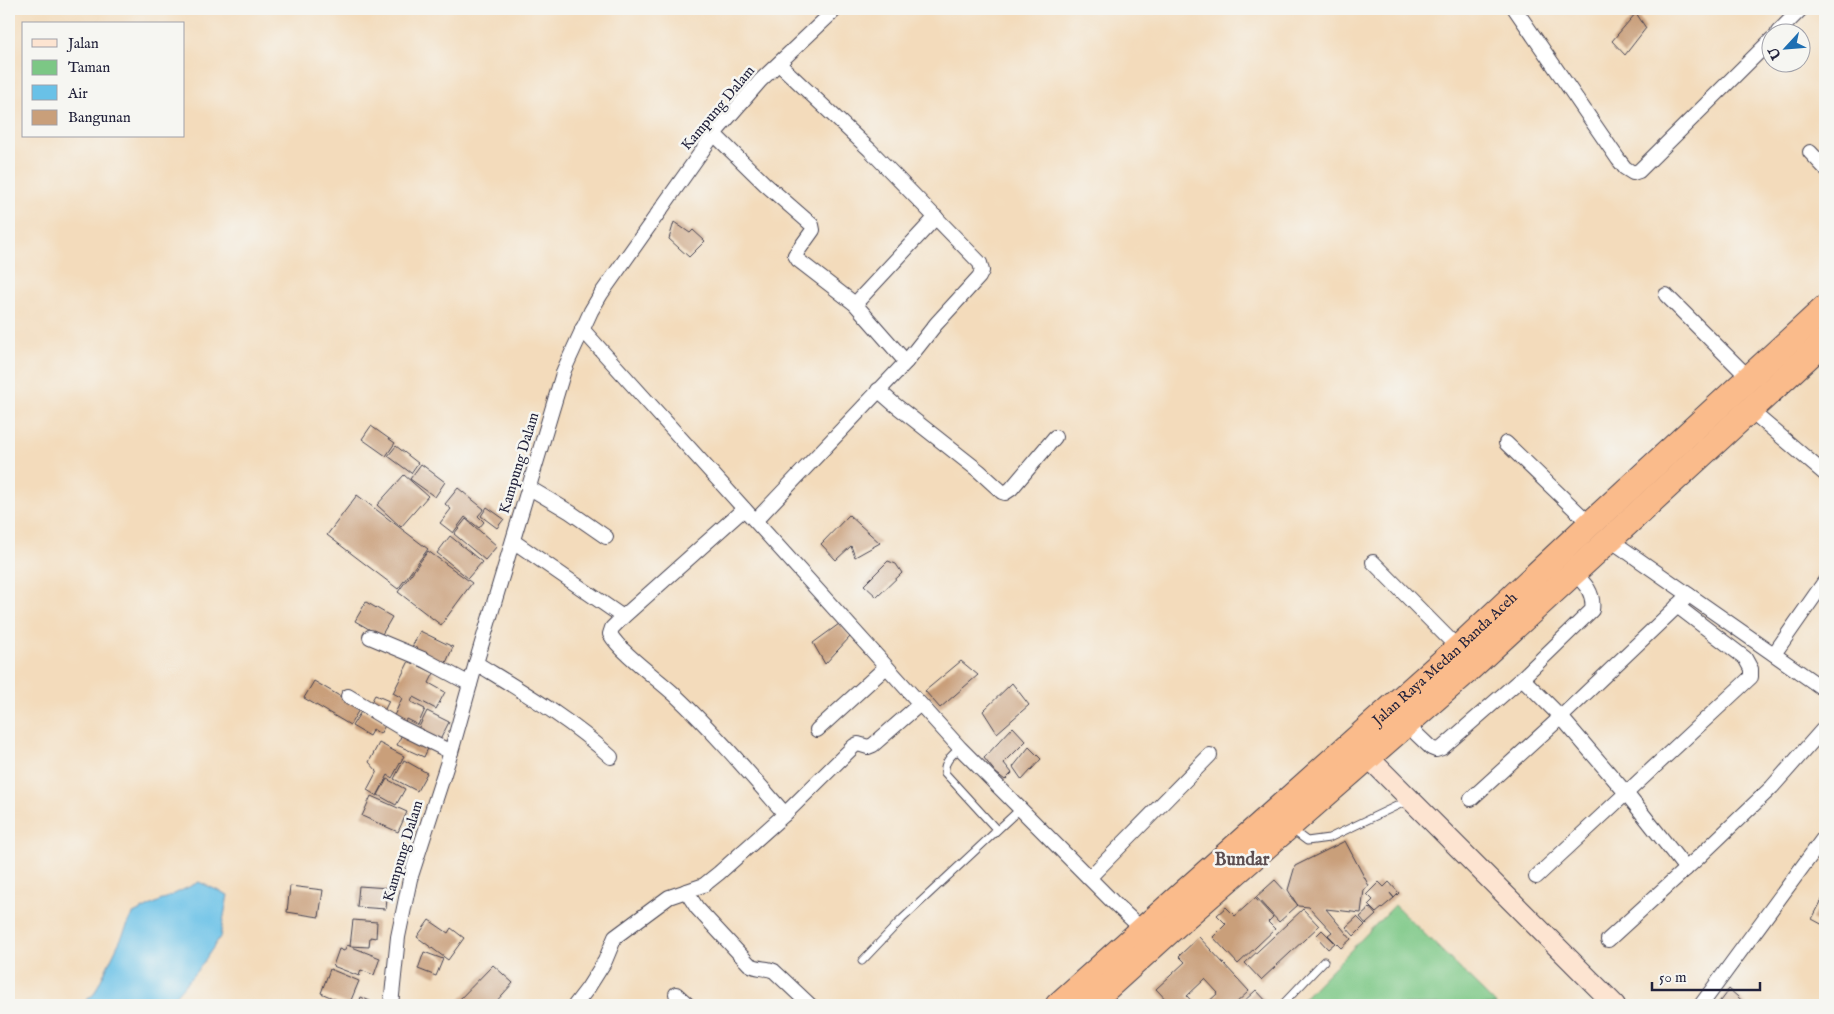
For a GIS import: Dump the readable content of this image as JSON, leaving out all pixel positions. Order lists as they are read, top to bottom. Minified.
{"streets":{"highway":["Jalan Raya Medan Banda Aceh"],"street":["Kampung Dalam"]},"districts":["Bundar"],"legend":["Jalan","Taman","Air","Bangunan"],"scale_bar":"50 m","north":"bottom left"}
